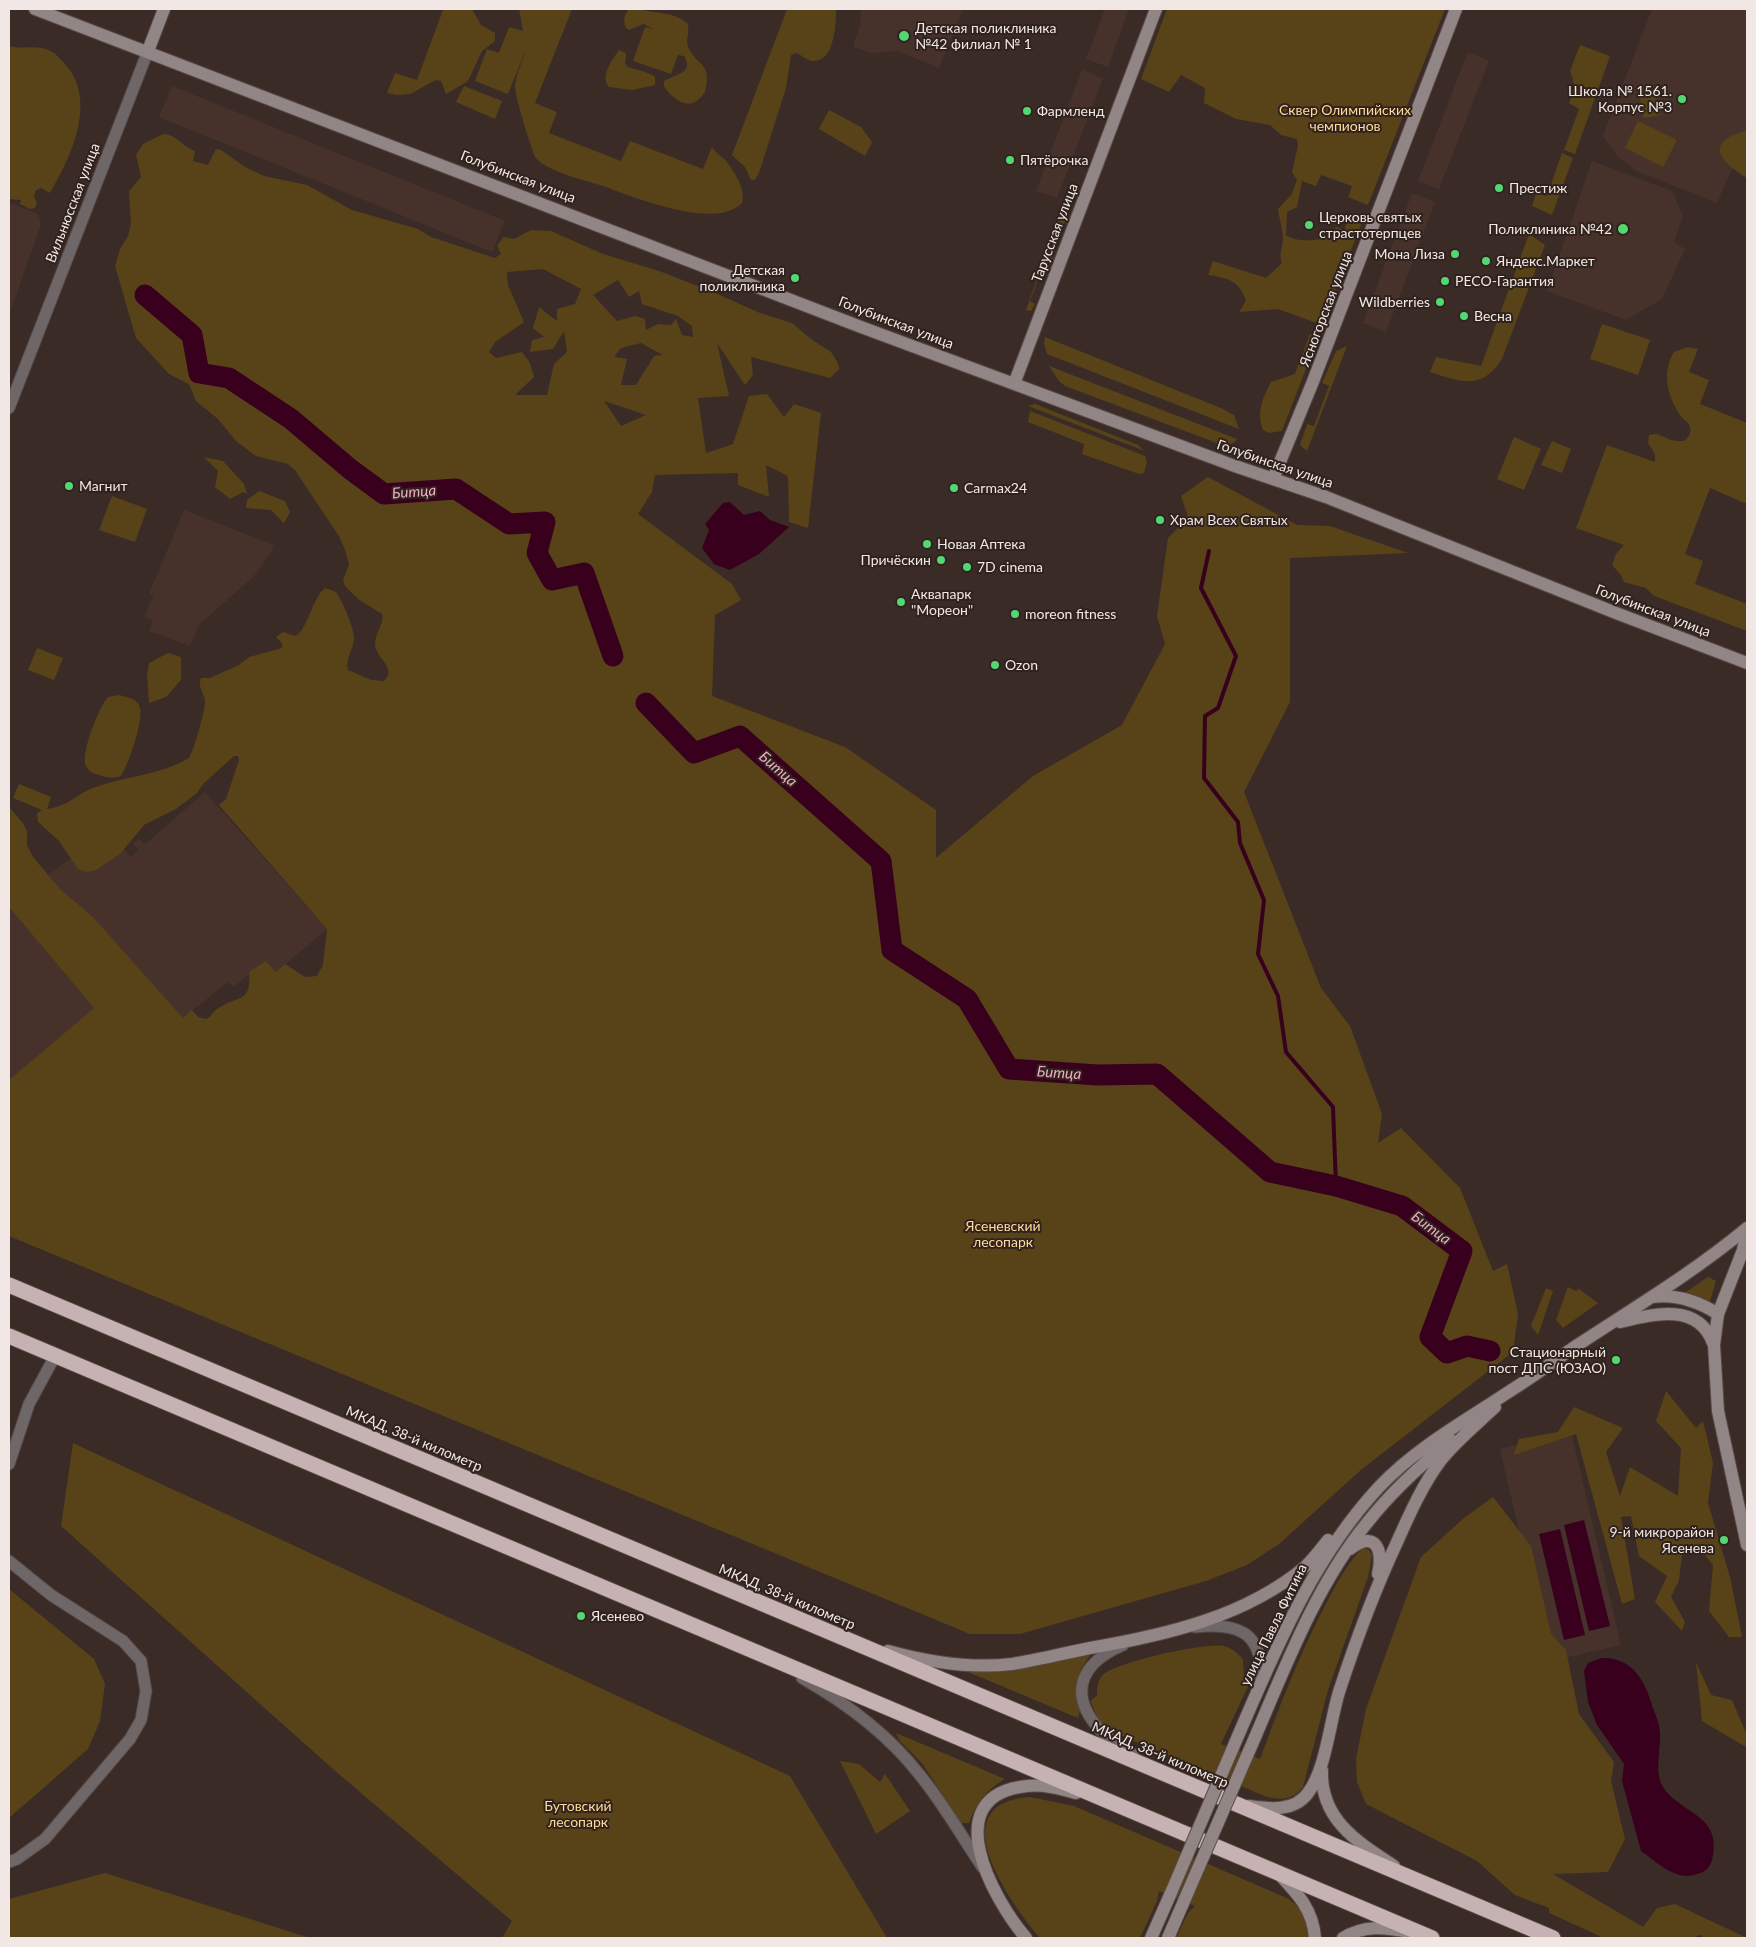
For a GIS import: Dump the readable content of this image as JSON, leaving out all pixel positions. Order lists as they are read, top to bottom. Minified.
{"streets":{"highway":["МКАД, 38-й километр"],"main road":["Голубинская улица","Вильнюсская улица","Тарусская улица","Ясногорская улица","улица Павла Фитина"]},"crossings":[["Голубинская улица","Вильнюсская улица"],["Голубинская улица","Тарусская улица"],["Голубинская улица","Ясногорская улица"]],"water":["Битца"],"parks":["Сквер Олимпийских чемпионов","Ясеневский лесопарк","Бутовский лесопарк"],"places":["Детская поликлиника №42 филиал № 1","Школа № 1561. Корпус №3","Фармленд","Пятёрочка","Престиж","Церковь святых страстотерпцев","Поликлиника №42","Мона Лиза","Яндекс.Маркет","Детская поликлиника","РЕСО-Гарантия","Wildberries","Весна","Магнит","Carmax24","Храм Всех Святых","Новая Аптека","Причёскин","7D cinema","Аквапарк \"Мореон\"","moreon fitness","Ozon","Стационарный пост ДПС (ЮЗАО)","9-й микрорайон Ясенева","Ясенево"]}
